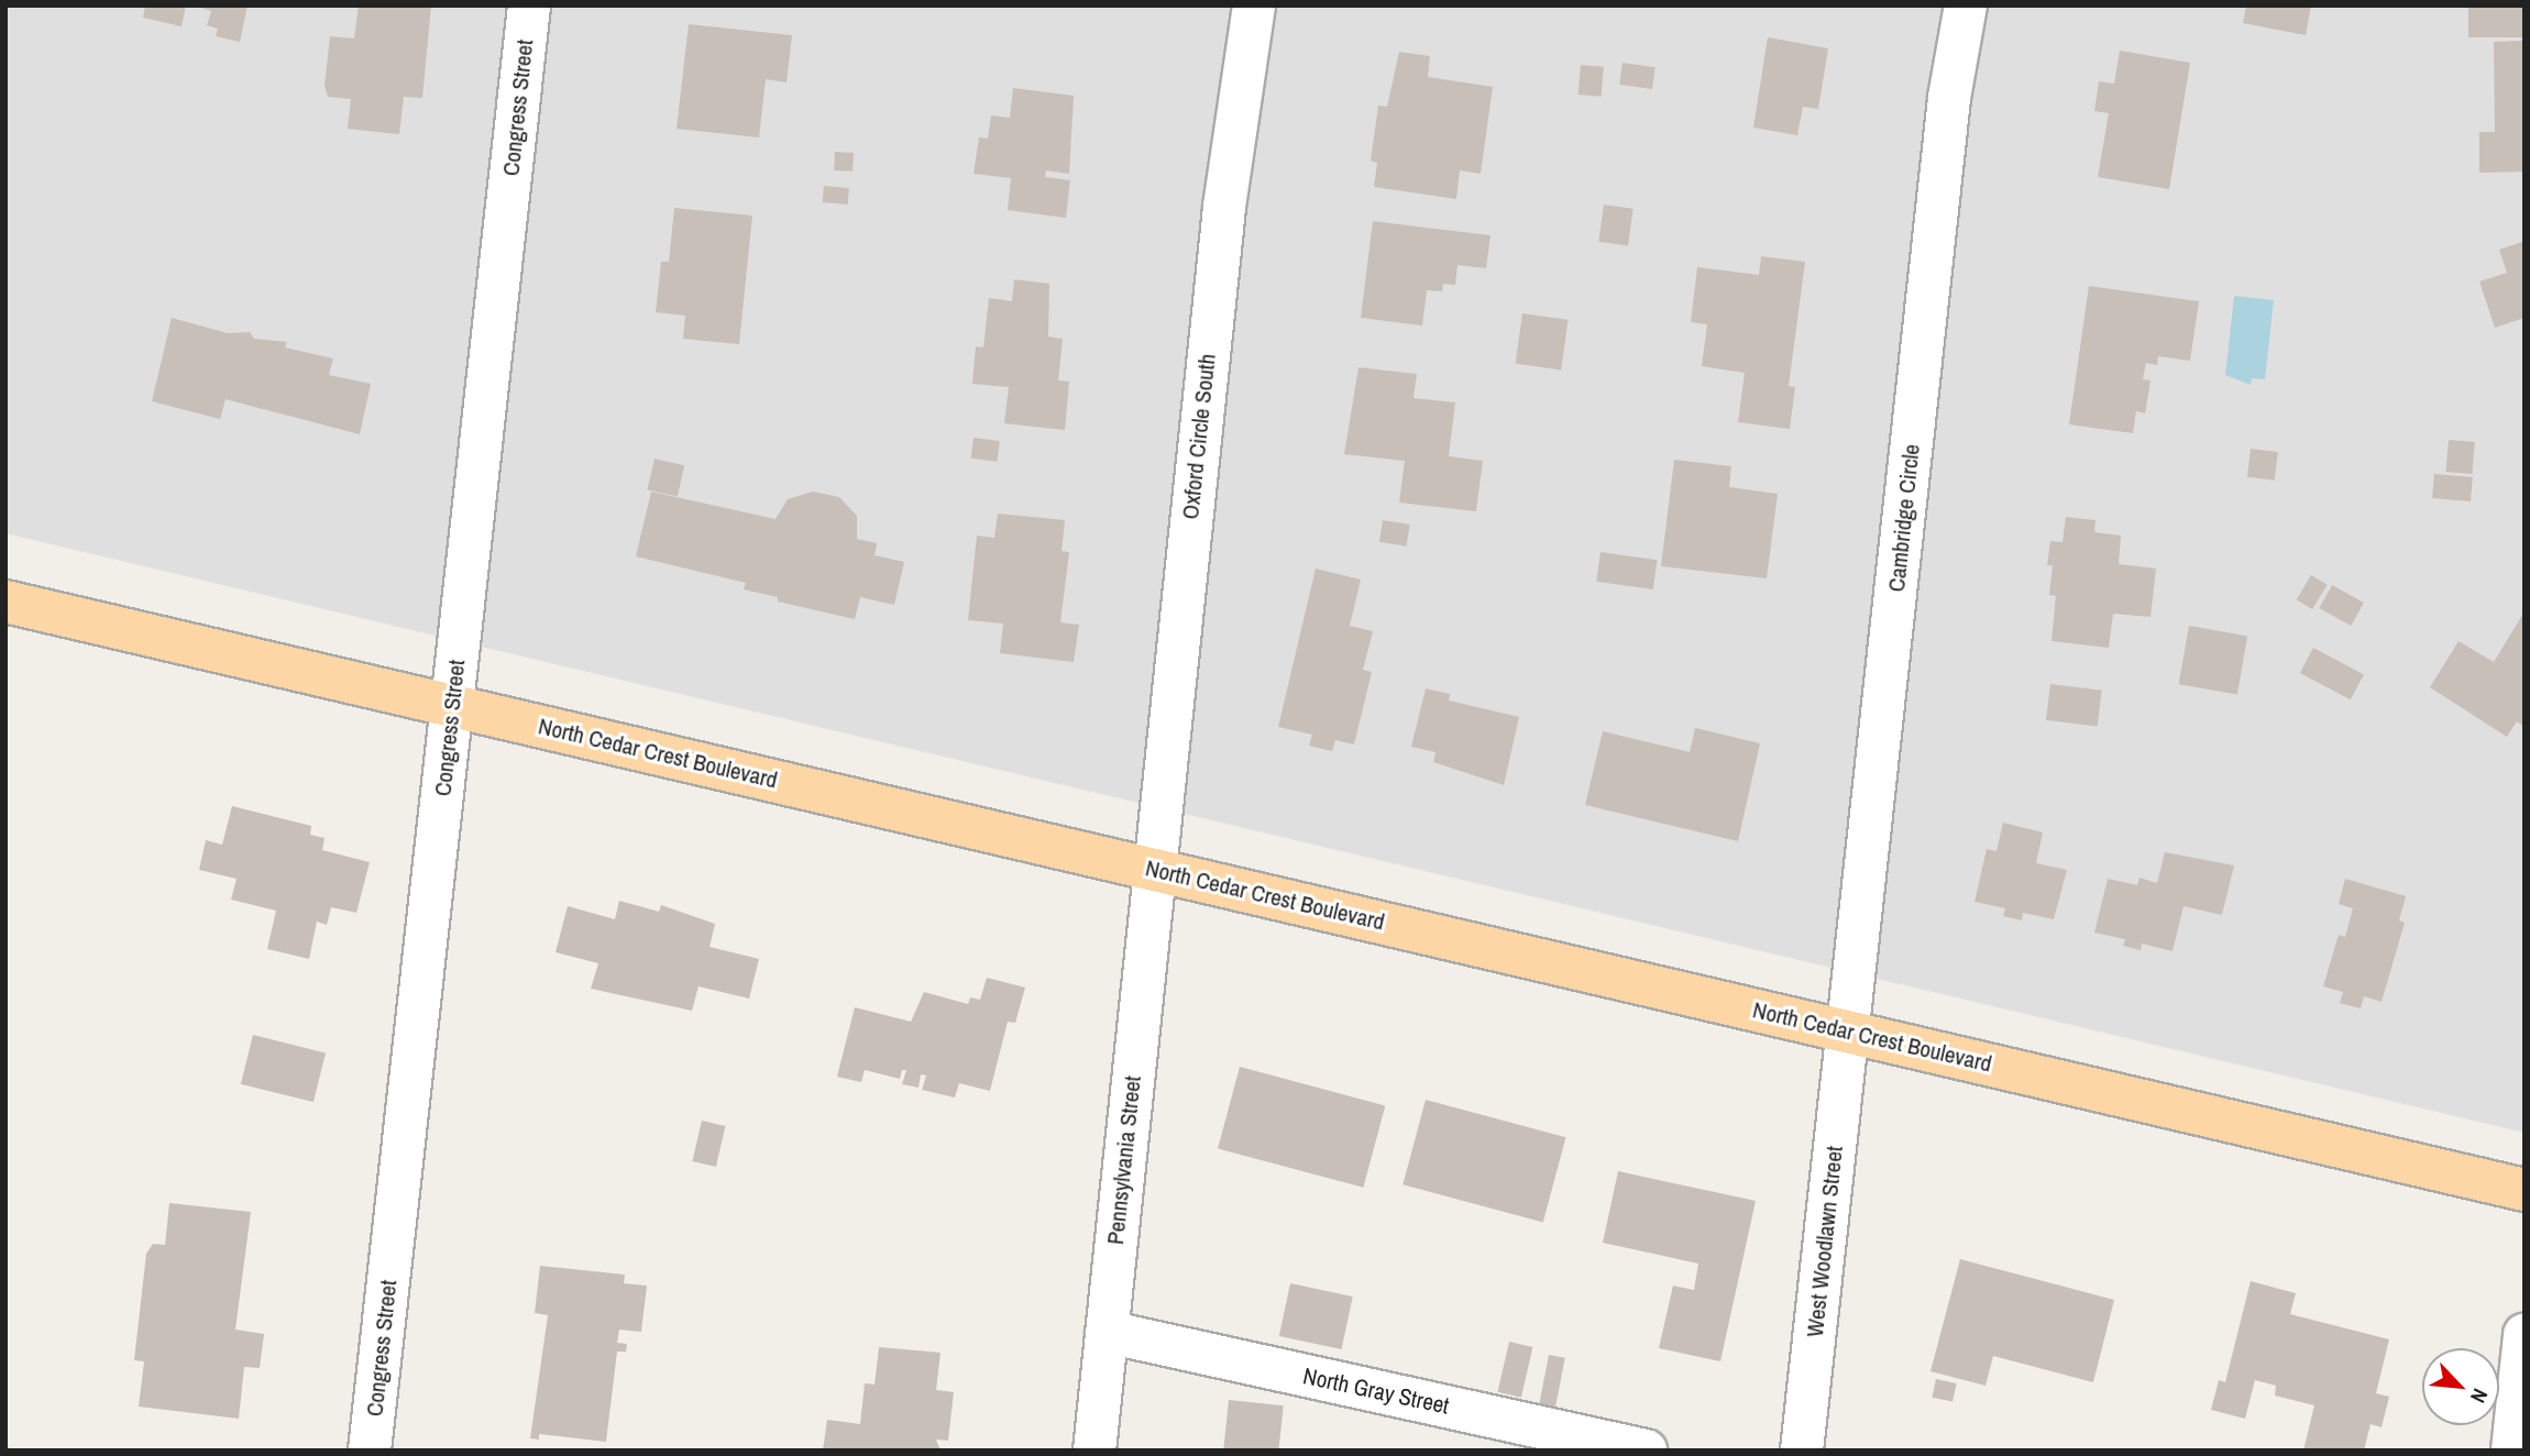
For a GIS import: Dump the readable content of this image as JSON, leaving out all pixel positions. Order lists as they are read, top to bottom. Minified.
{"streets":{"main road":["North Cedar Crest Boulevard"],"street":["Congress Street","Oxford Circle South","Cambridge Circle","Pennsylvania Street","West Woodlawn Street","North Gray Street"]},"crossings":[["Congress Street","North Cedar Crest Boulevard"],["Oxford Circle South","North Cedar Crest Boulevard"],["Oxford Circle South","Pennsylvania Street"],["Cambridge Circle","North Cedar Crest Boulevard"],["Cambridge Circle","West Woodlawn Street"],["North Cedar Crest Boulevard","Pennsylvania Street"],["North Cedar Crest Boulevard","West Woodlawn Street"],["Pennsylvania Street","North Gray Street"]],"north":"bottom right"}
